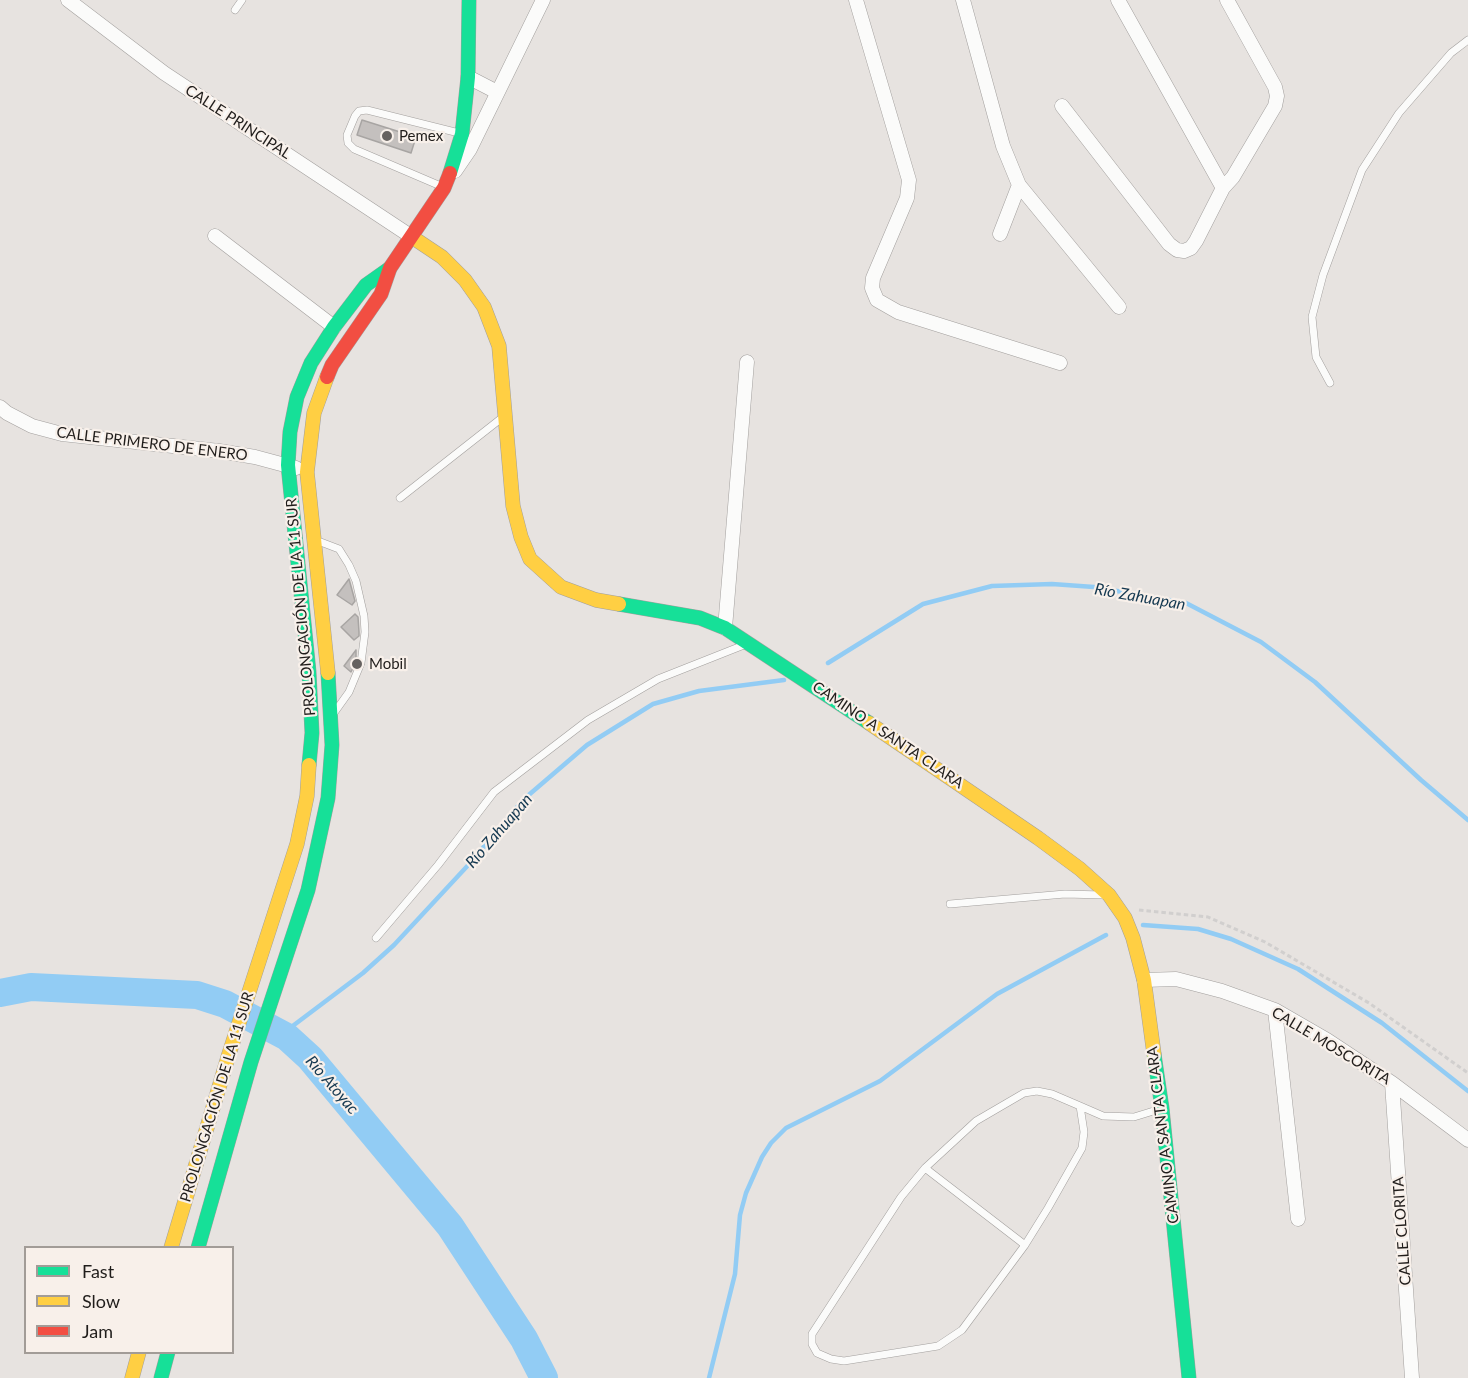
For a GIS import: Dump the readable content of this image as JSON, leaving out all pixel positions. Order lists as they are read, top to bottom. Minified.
{"streets":{"main road":["PROLONGACIÓN DE LA 11 SUR","CAMINO A SANTA CLARA"],"street":["CALLE PRINCIPAL","CALLE PRIMERO DE ENERO","CALLE MOSCORITA","CALLE CLORITA"]},"crossings":[["CALLE PRINCIPAL","PROLONGACIÓN DE LA 11 SUR"],["CALLE PRINCIPAL","CAMINO A SANTA CLARA"],["CALLE PRIMERO DE ENERO","PROLONGACIÓN DE LA 11 SUR"],["PROLONGACIÓN DE LA 11 SUR","CAMINO A SANTA CLARA"],["CAMINO A SANTA CLARA","CALLE MOSCORITA"],["CALLE MOSCORITA","CALLE CLORITA"]],"water":["Río Zahuapan","Río Atoyac"],"places":["Pemex","Mobil"],"legend":["Fast","Slow","Jam"]}
